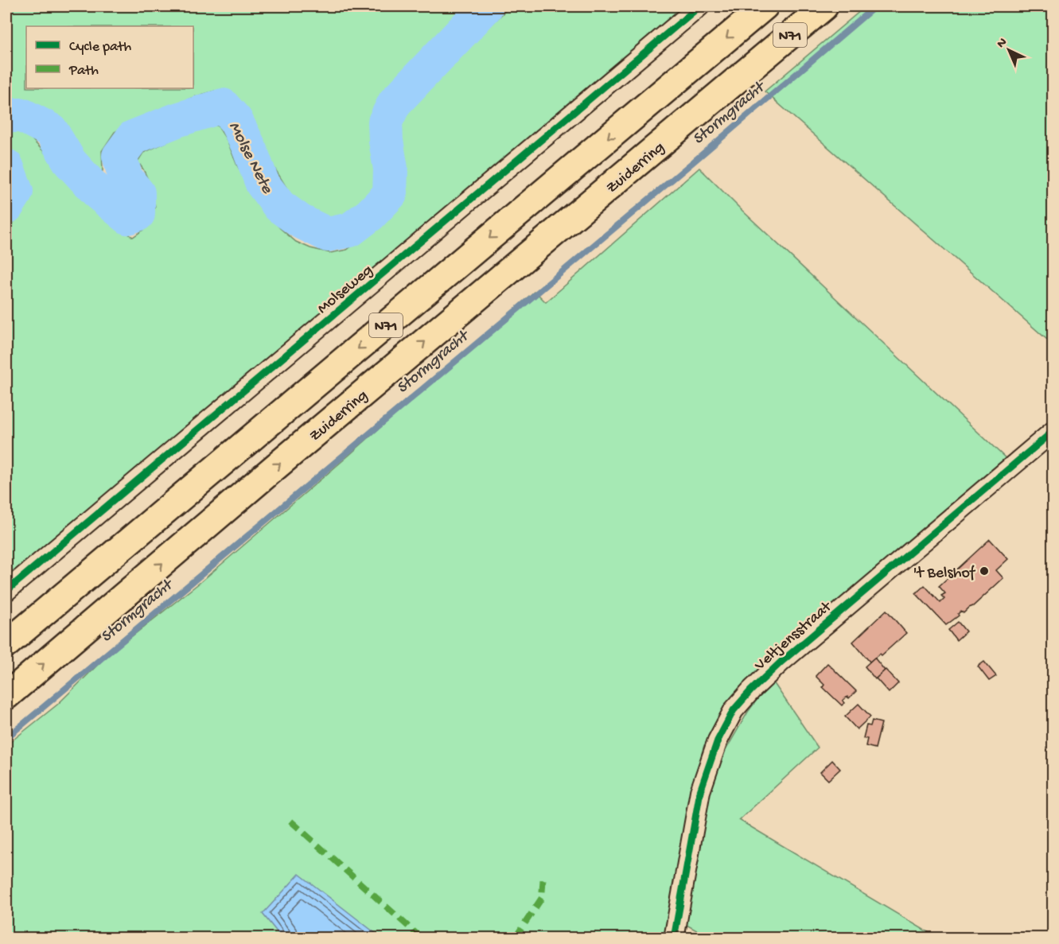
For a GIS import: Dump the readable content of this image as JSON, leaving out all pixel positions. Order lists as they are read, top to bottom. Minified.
{"streets":{"highway":["N71","Zuiderring"],"street":["Molseweg","Veltjensstraat"]},"water":["Stormgracht","Molse Nete"],"places":["'t Belshof"],"legend":["Cycle path","Path"],"north":"top left"}
